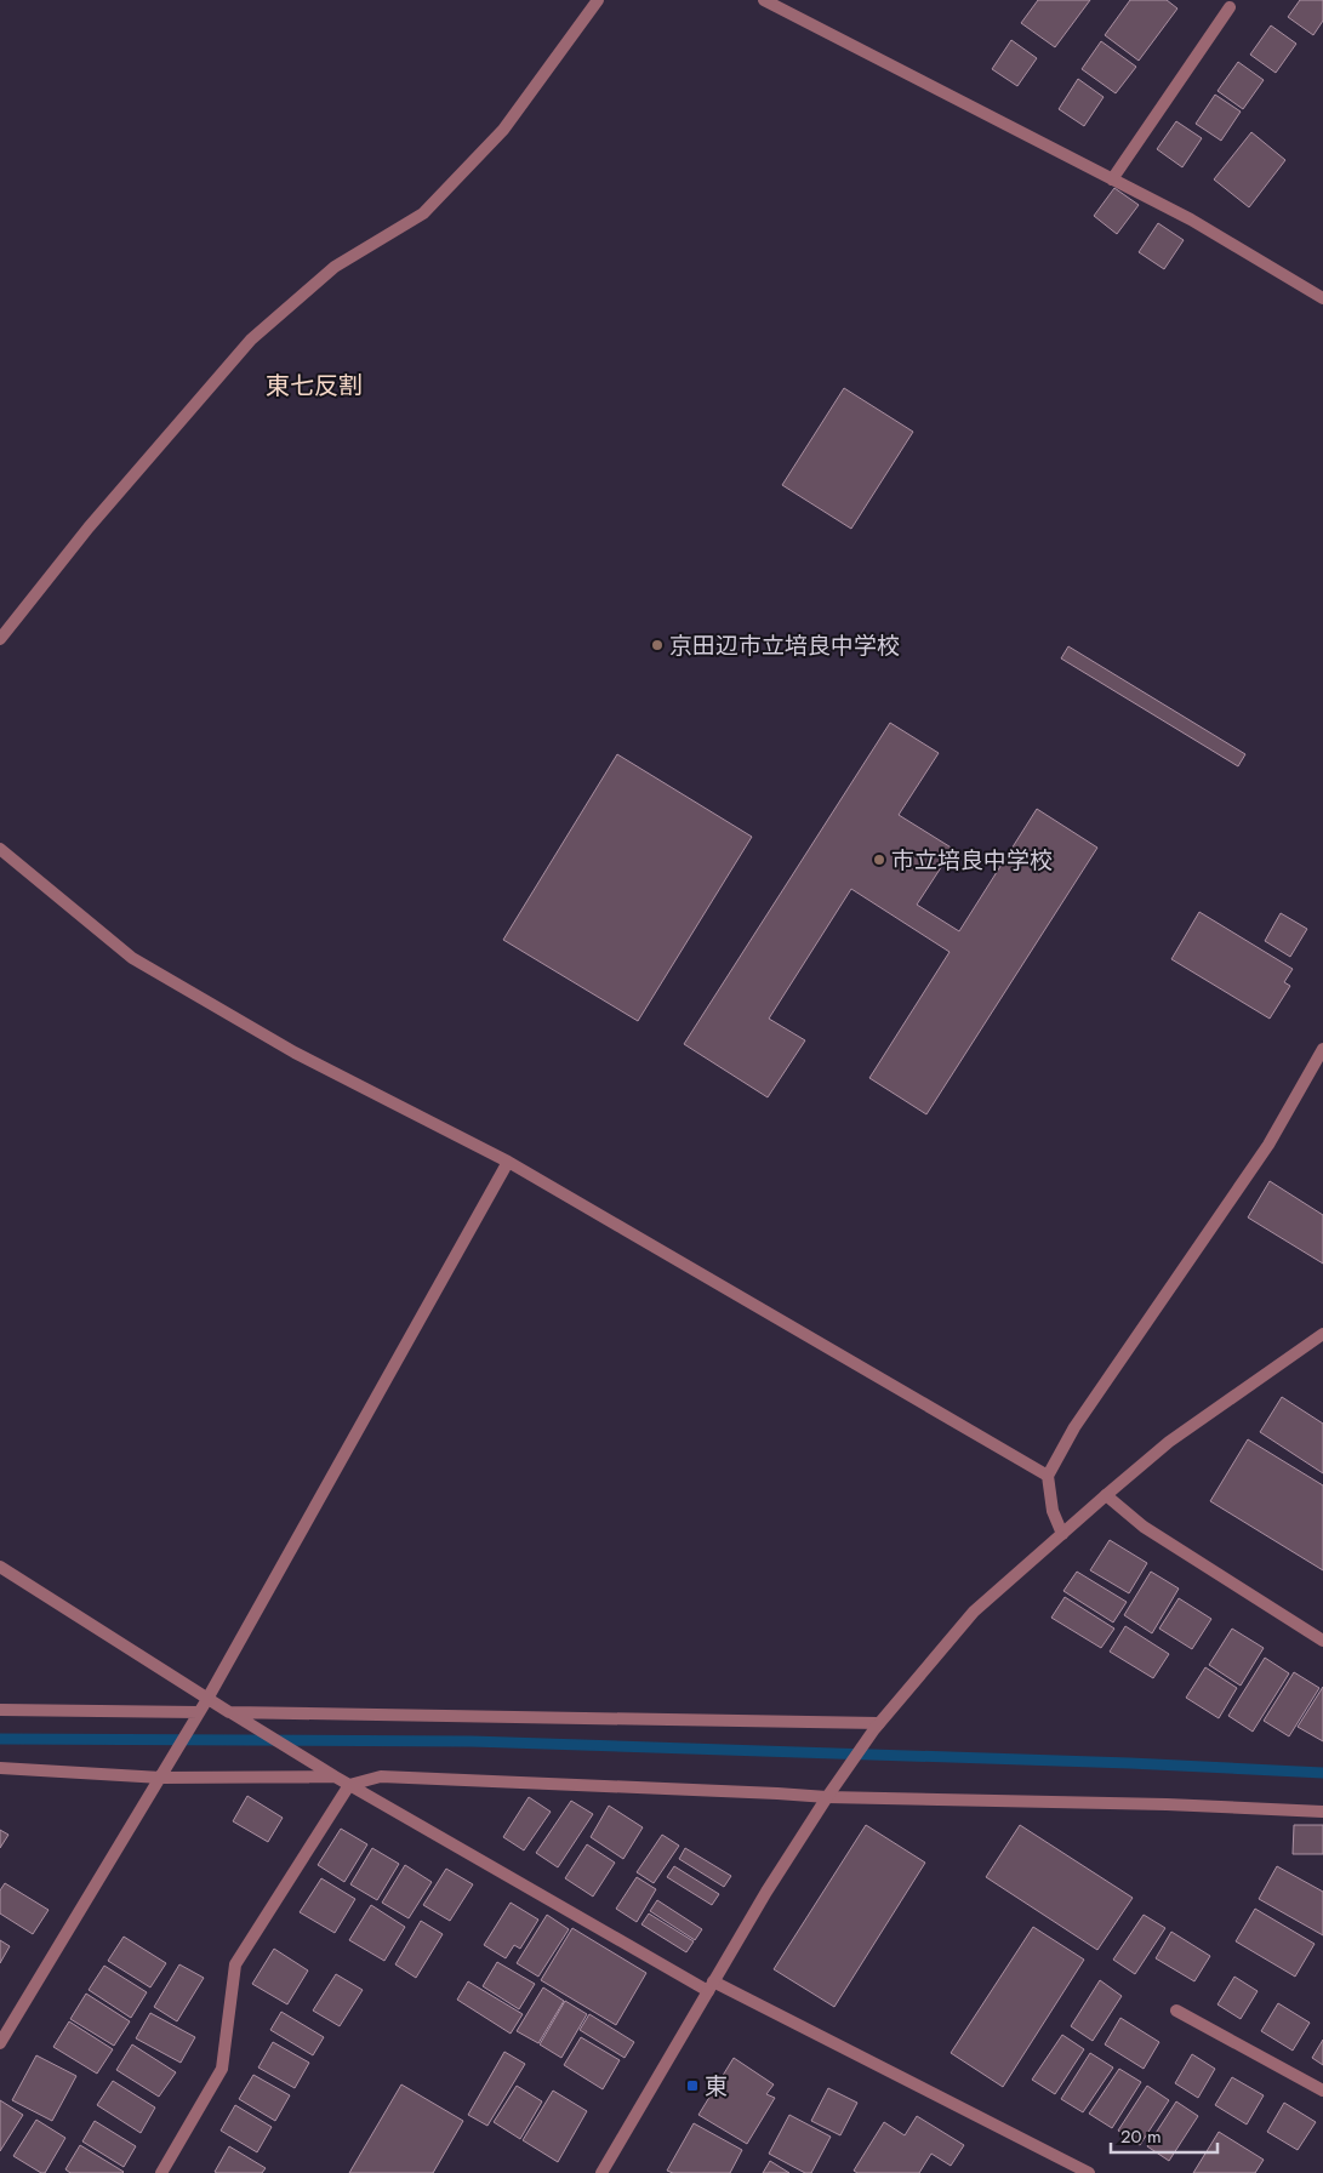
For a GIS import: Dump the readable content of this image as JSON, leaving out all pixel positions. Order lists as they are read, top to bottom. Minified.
{"districts":["東七反割"],"places":{"other":["京田辺市立培良中学校","市立培良中学校"],"transit":["東"]},"scale_bar":"20 m"}
